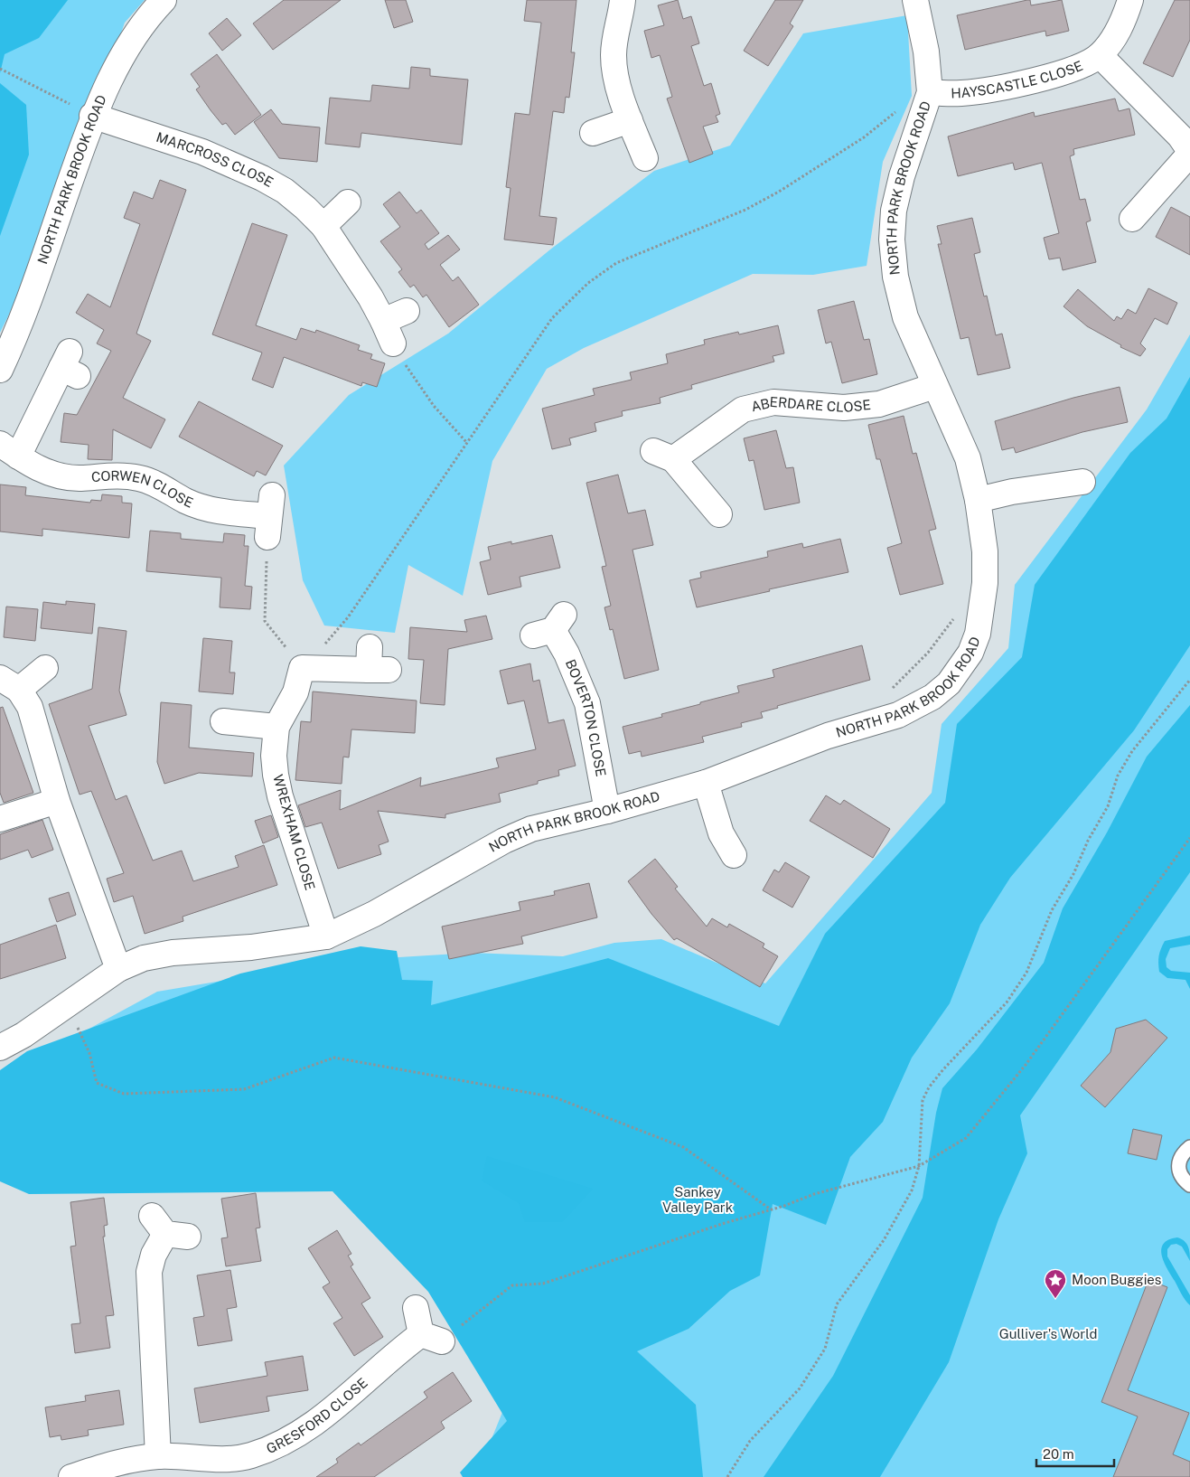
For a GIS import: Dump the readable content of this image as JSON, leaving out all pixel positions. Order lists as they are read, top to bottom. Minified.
{"streets":{"street":["HAYSCASTLE CLOSE","MARCROSS CLOSE","NORTH PARK BROOK ROAD","ABERDARE CLOSE","CORWEN CLOSE","BOVERTON CLOSE","WREXHAM CLOSE","GRESFORD CLOSE"]},"crossings":[["HAYSCASTLE CLOSE","NORTH PARK BROOK ROAD"],["MARCROSS CLOSE","NORTH PARK BROOK ROAD"],["NORTH PARK BROOK ROAD","ABERDARE CLOSE"],["NORTH PARK BROOK ROAD","BOVERTON CLOSE"],["NORTH PARK BROOK ROAD","WREXHAM CLOSE"]],"parks":["Sankey Valley Park","Gulliver's World"],"places":{"place":["Moon Buggies"]},"scale_bar":"20 m"}
